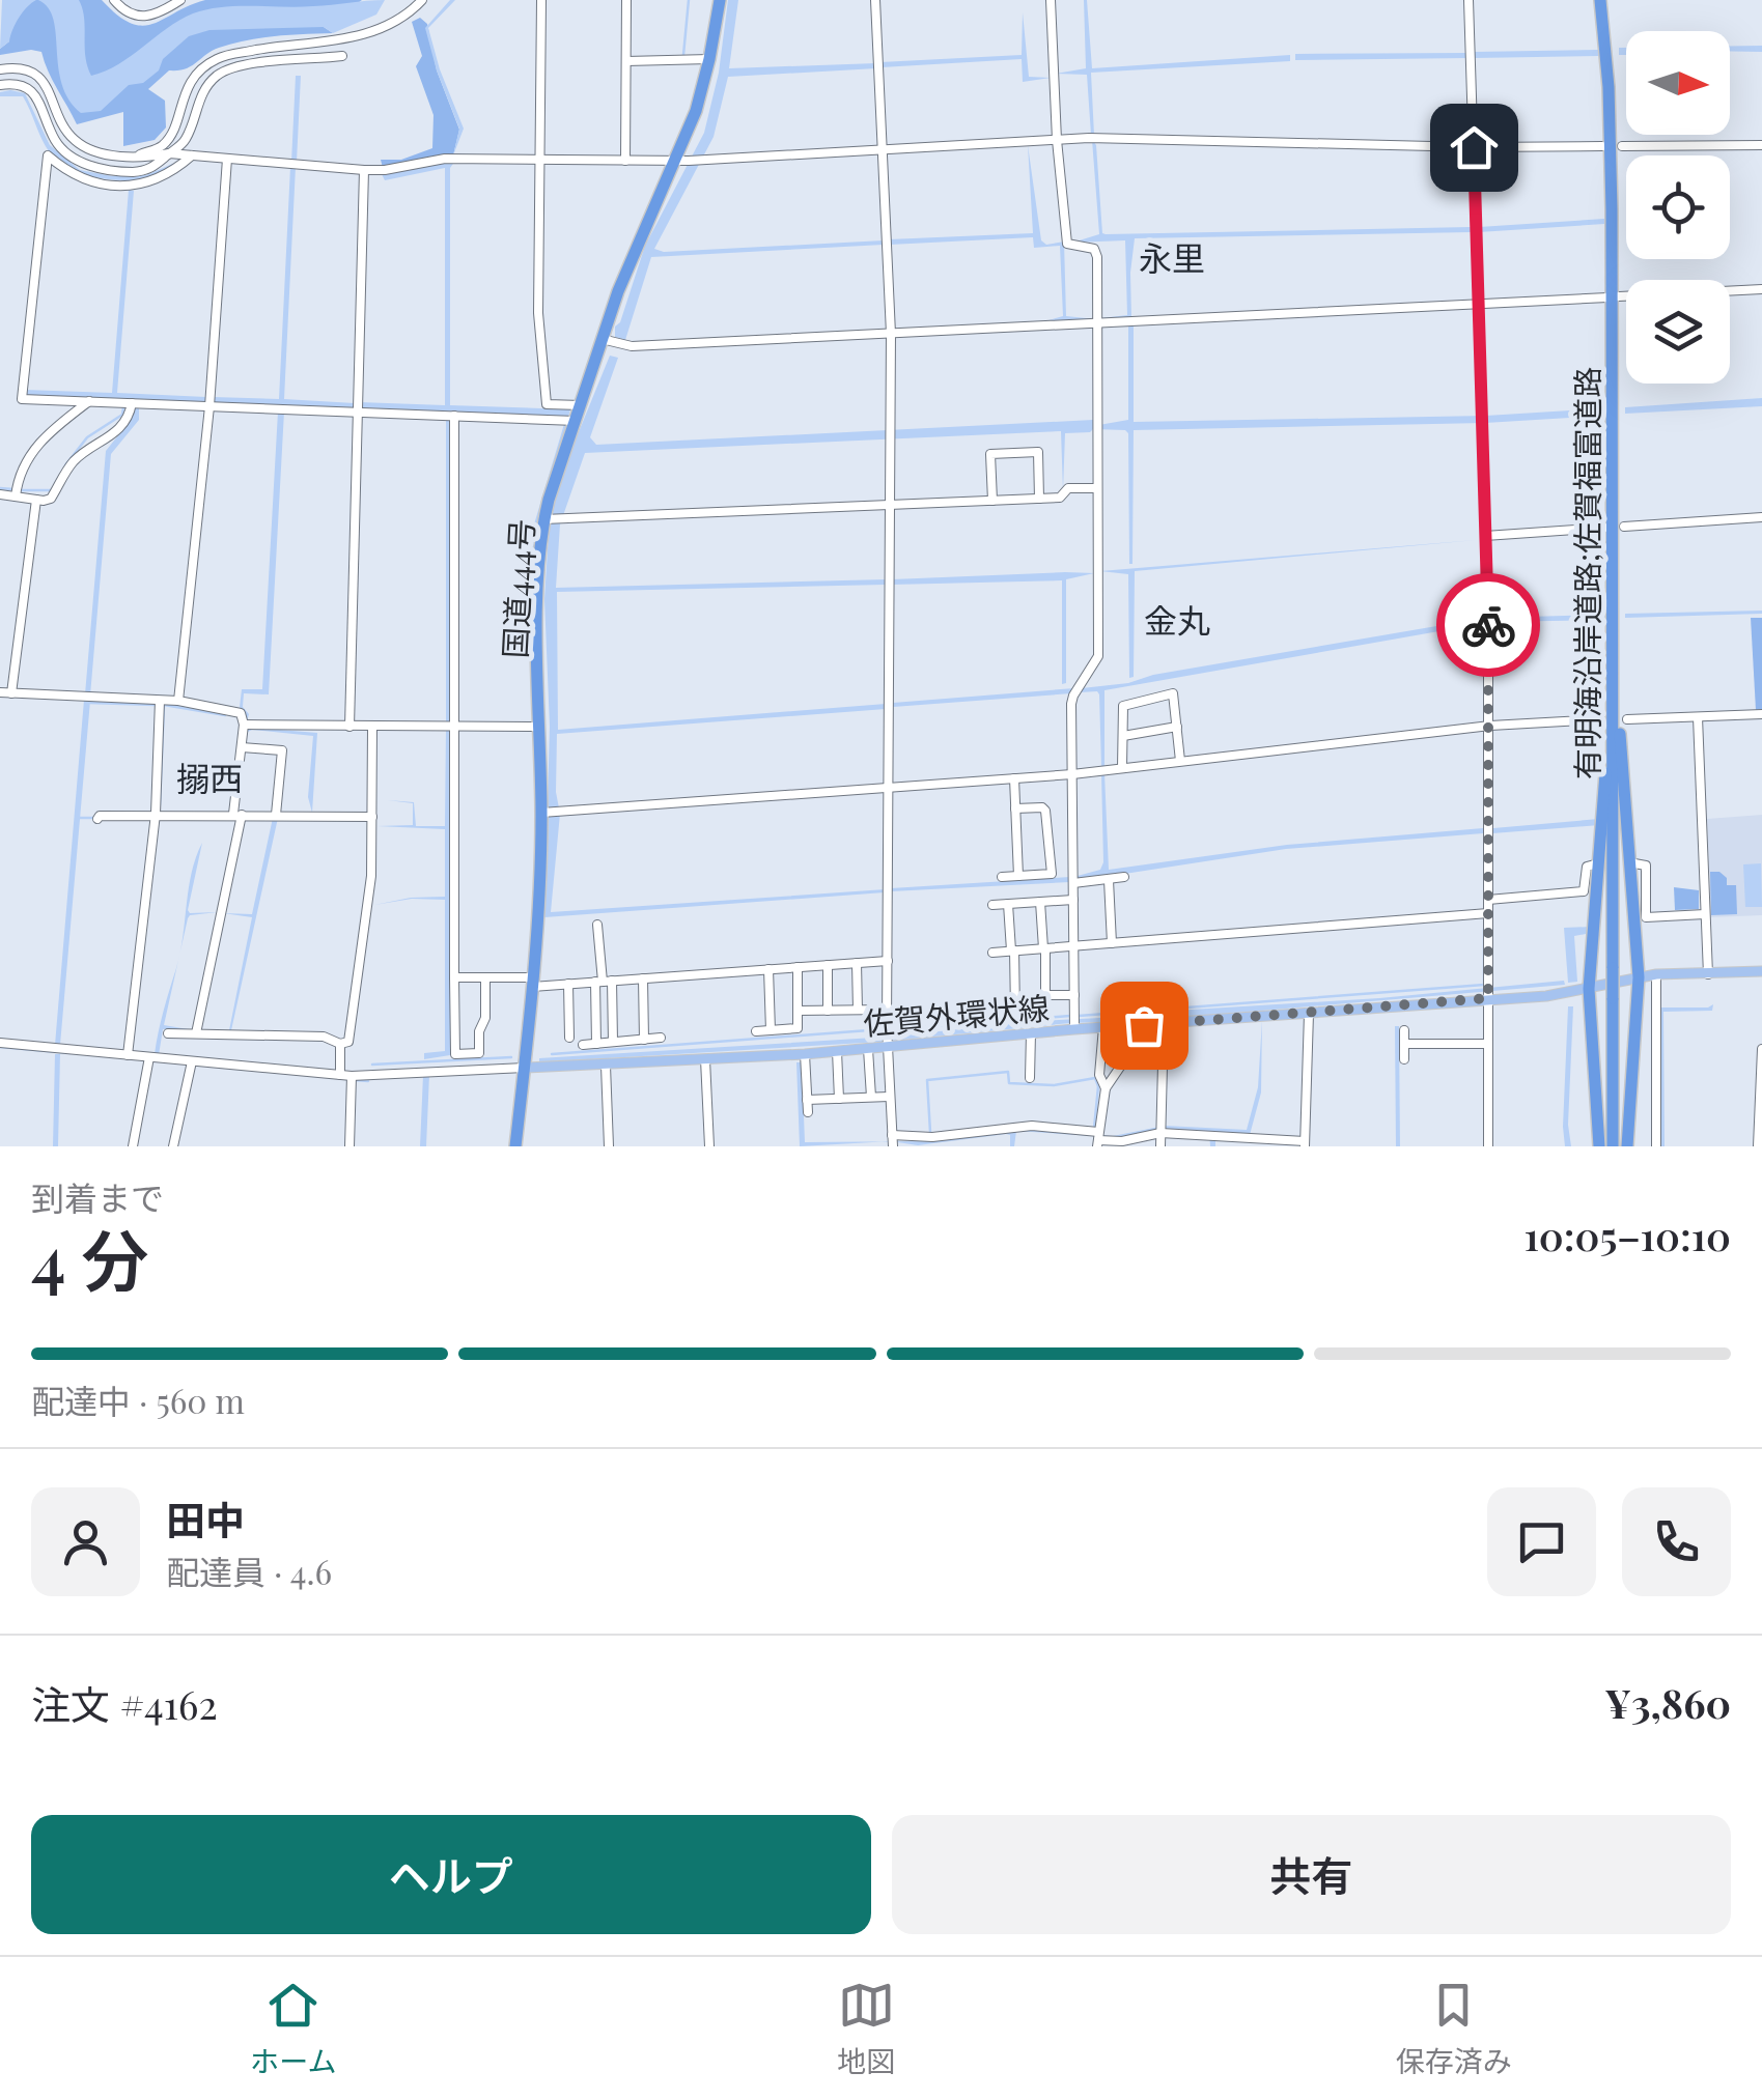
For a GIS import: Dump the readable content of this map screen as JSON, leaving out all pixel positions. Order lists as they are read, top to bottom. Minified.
{"streets":{"highway":["有明海沿岸道路;佐賀福富道路","国道444号"],"main road":["佐賀外環状線"]},"crossings":[["国道444号","佐賀外環状線"]],"districts":["永里","金丸","搦西"],"north":"right","page":{"heading":["4 分","到着まで","10:05–10:10"],"panel":["田中","配達員 · 4.6","注文 #4162","¥3,860"],"bar":"配達中 · 560 m","buttons":["ヘルプ","共有"],"tabs":["ホーム","地図","保存済み"]}}
